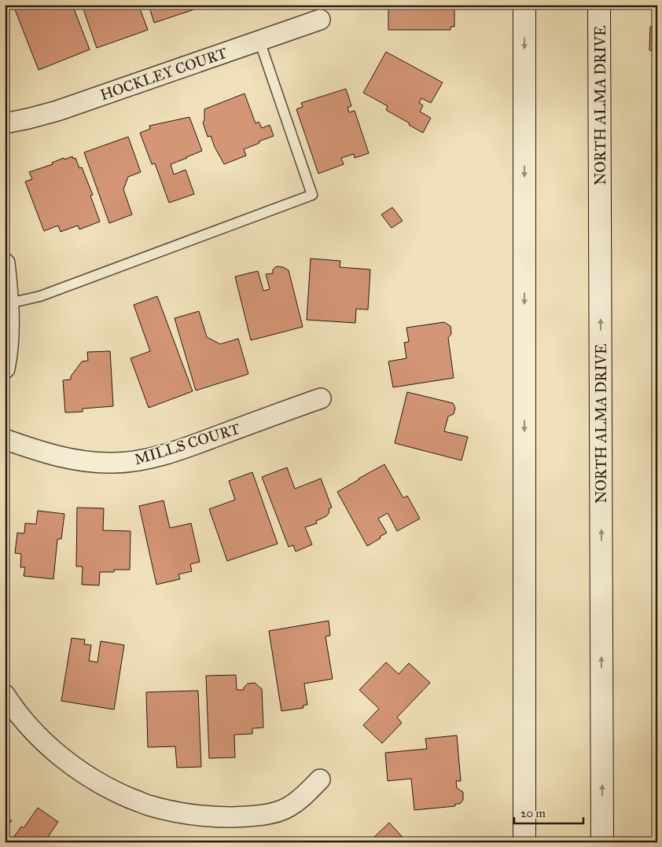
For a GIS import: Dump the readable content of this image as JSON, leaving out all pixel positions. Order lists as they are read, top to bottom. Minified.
{"streets":{"main road":["NORTH ALMA DRIVE"],"street":["HOCKLEY COURT","MILLS COURT"]},"scale_bar":"20 m"}
